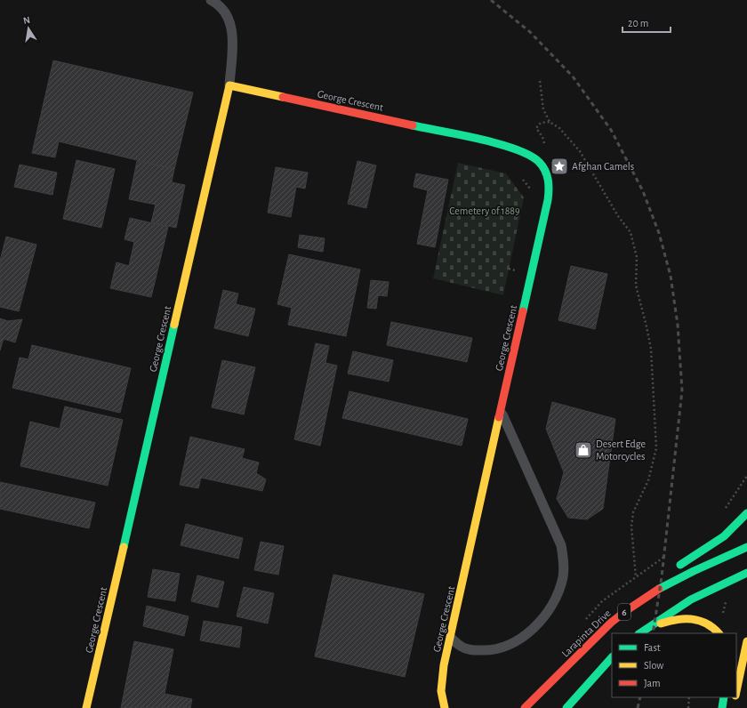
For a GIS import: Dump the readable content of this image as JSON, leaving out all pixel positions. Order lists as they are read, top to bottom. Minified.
{"streets":{"main road":["George Crescent","6","Larapinta Drive"]},"parks":["Cemetery of 1889"],"places":{"place":["Afghan Camels"],"shop":["Desert Edge Motorcycles"]},"legend":["Fast","Slow","Jam"],"scale_bar":"20 m","north":"top"}
